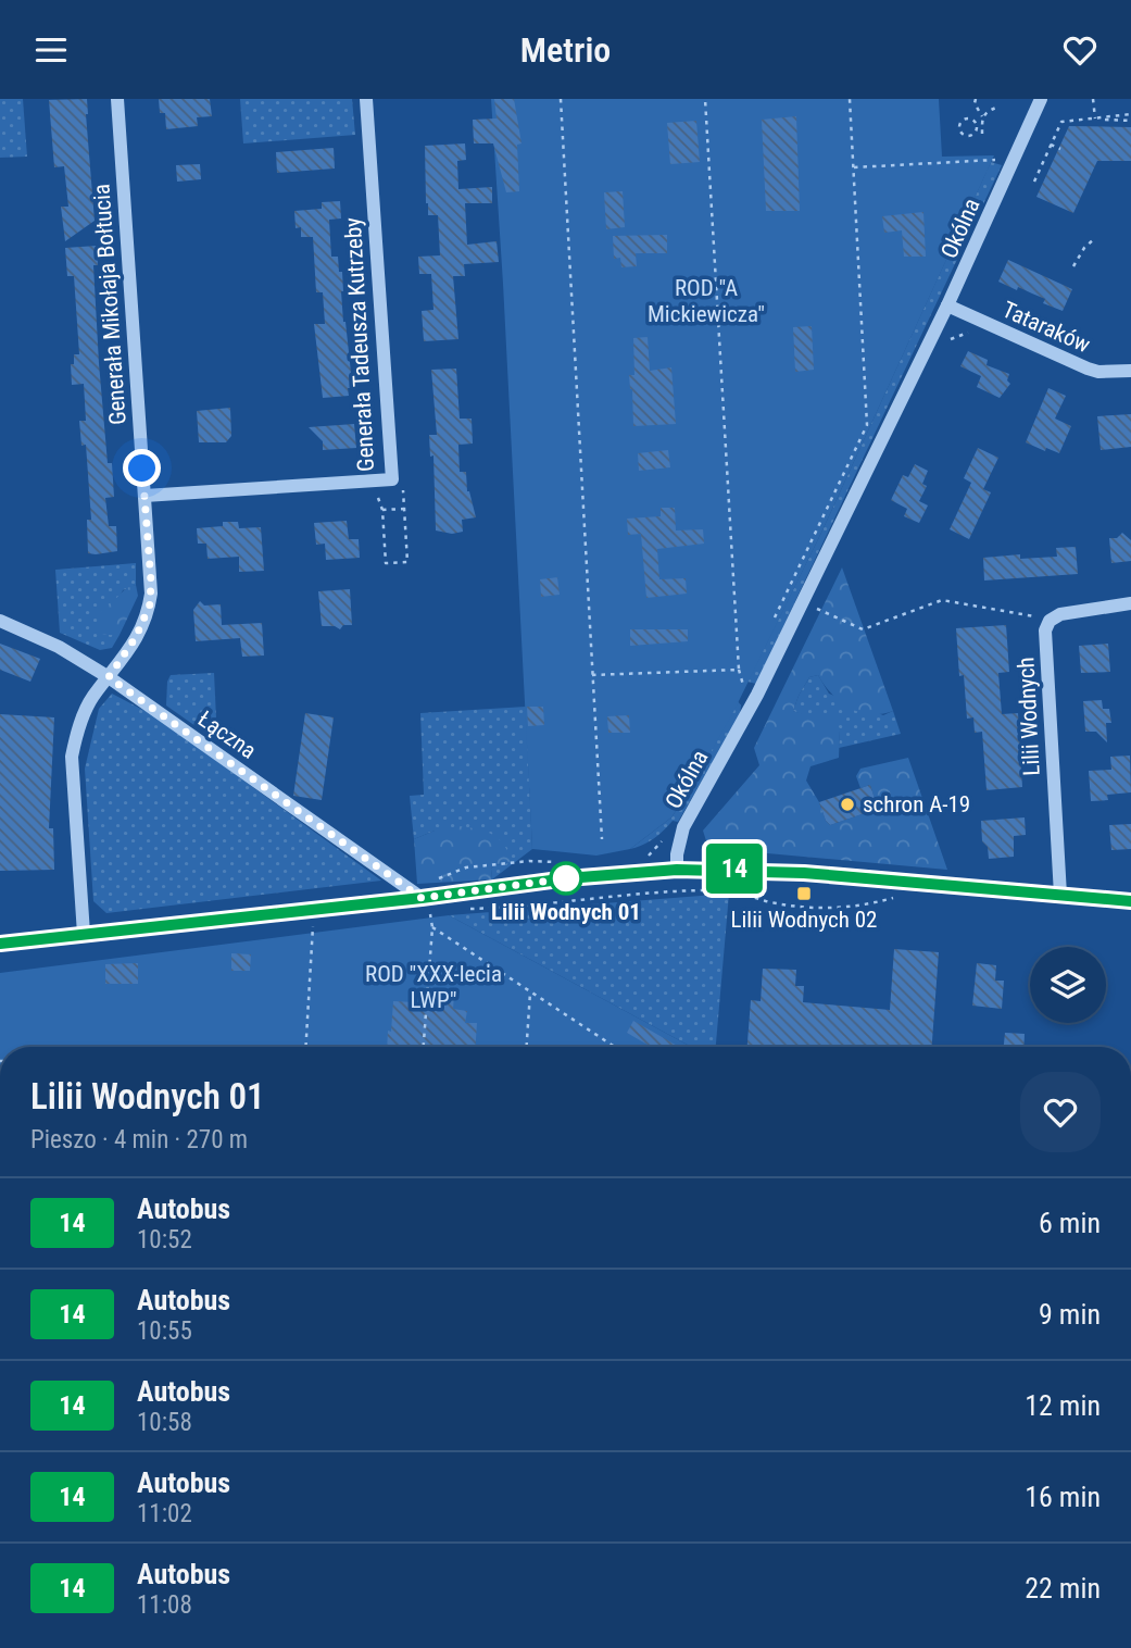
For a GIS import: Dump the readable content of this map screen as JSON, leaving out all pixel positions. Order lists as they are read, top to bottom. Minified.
{"streets":{"street":["Okólna","Generała Mikołaja Bołtucia","Tataraków","Generała Tadeusza Kutrzeby","Lilii Wodnych","Łączna"]},"crossings":[["Okólna","Tataraków"],["Generała Mikołaja Bołtucia","Generała Tadeusza Kutrzeby"],["Generała Mikołaja Bołtucia","Łączna"]],"parks":["ROD \"A Mickiewicza\"","ROD \"XXX-lecia LWP\""],"places":{"other":["schron A-19","Lilii Wodnych 01"],"transit":["Lilii Wodnych 02"]},"lines":["bus line 14"],"page":{"header":"Metrio","on_map":"14","heading":["Lilii Wodnych 01","Pieszo · 4 min · 270 m"],"list":[{"mark":"14","name":"Autobus","note":"10:52","value":"6 min"},{"mark":"14","name":"Autobus","note":"10:55","value":"9 min"},{"mark":"14","name":"Autobus","note":"10:58","value":"12 min"},{"mark":"14","name":"Autobus","note":"11:02","value":"16 min"},{"mark":"14","name":"Autobus","note":"11:08","value":"22 min"}]}}
